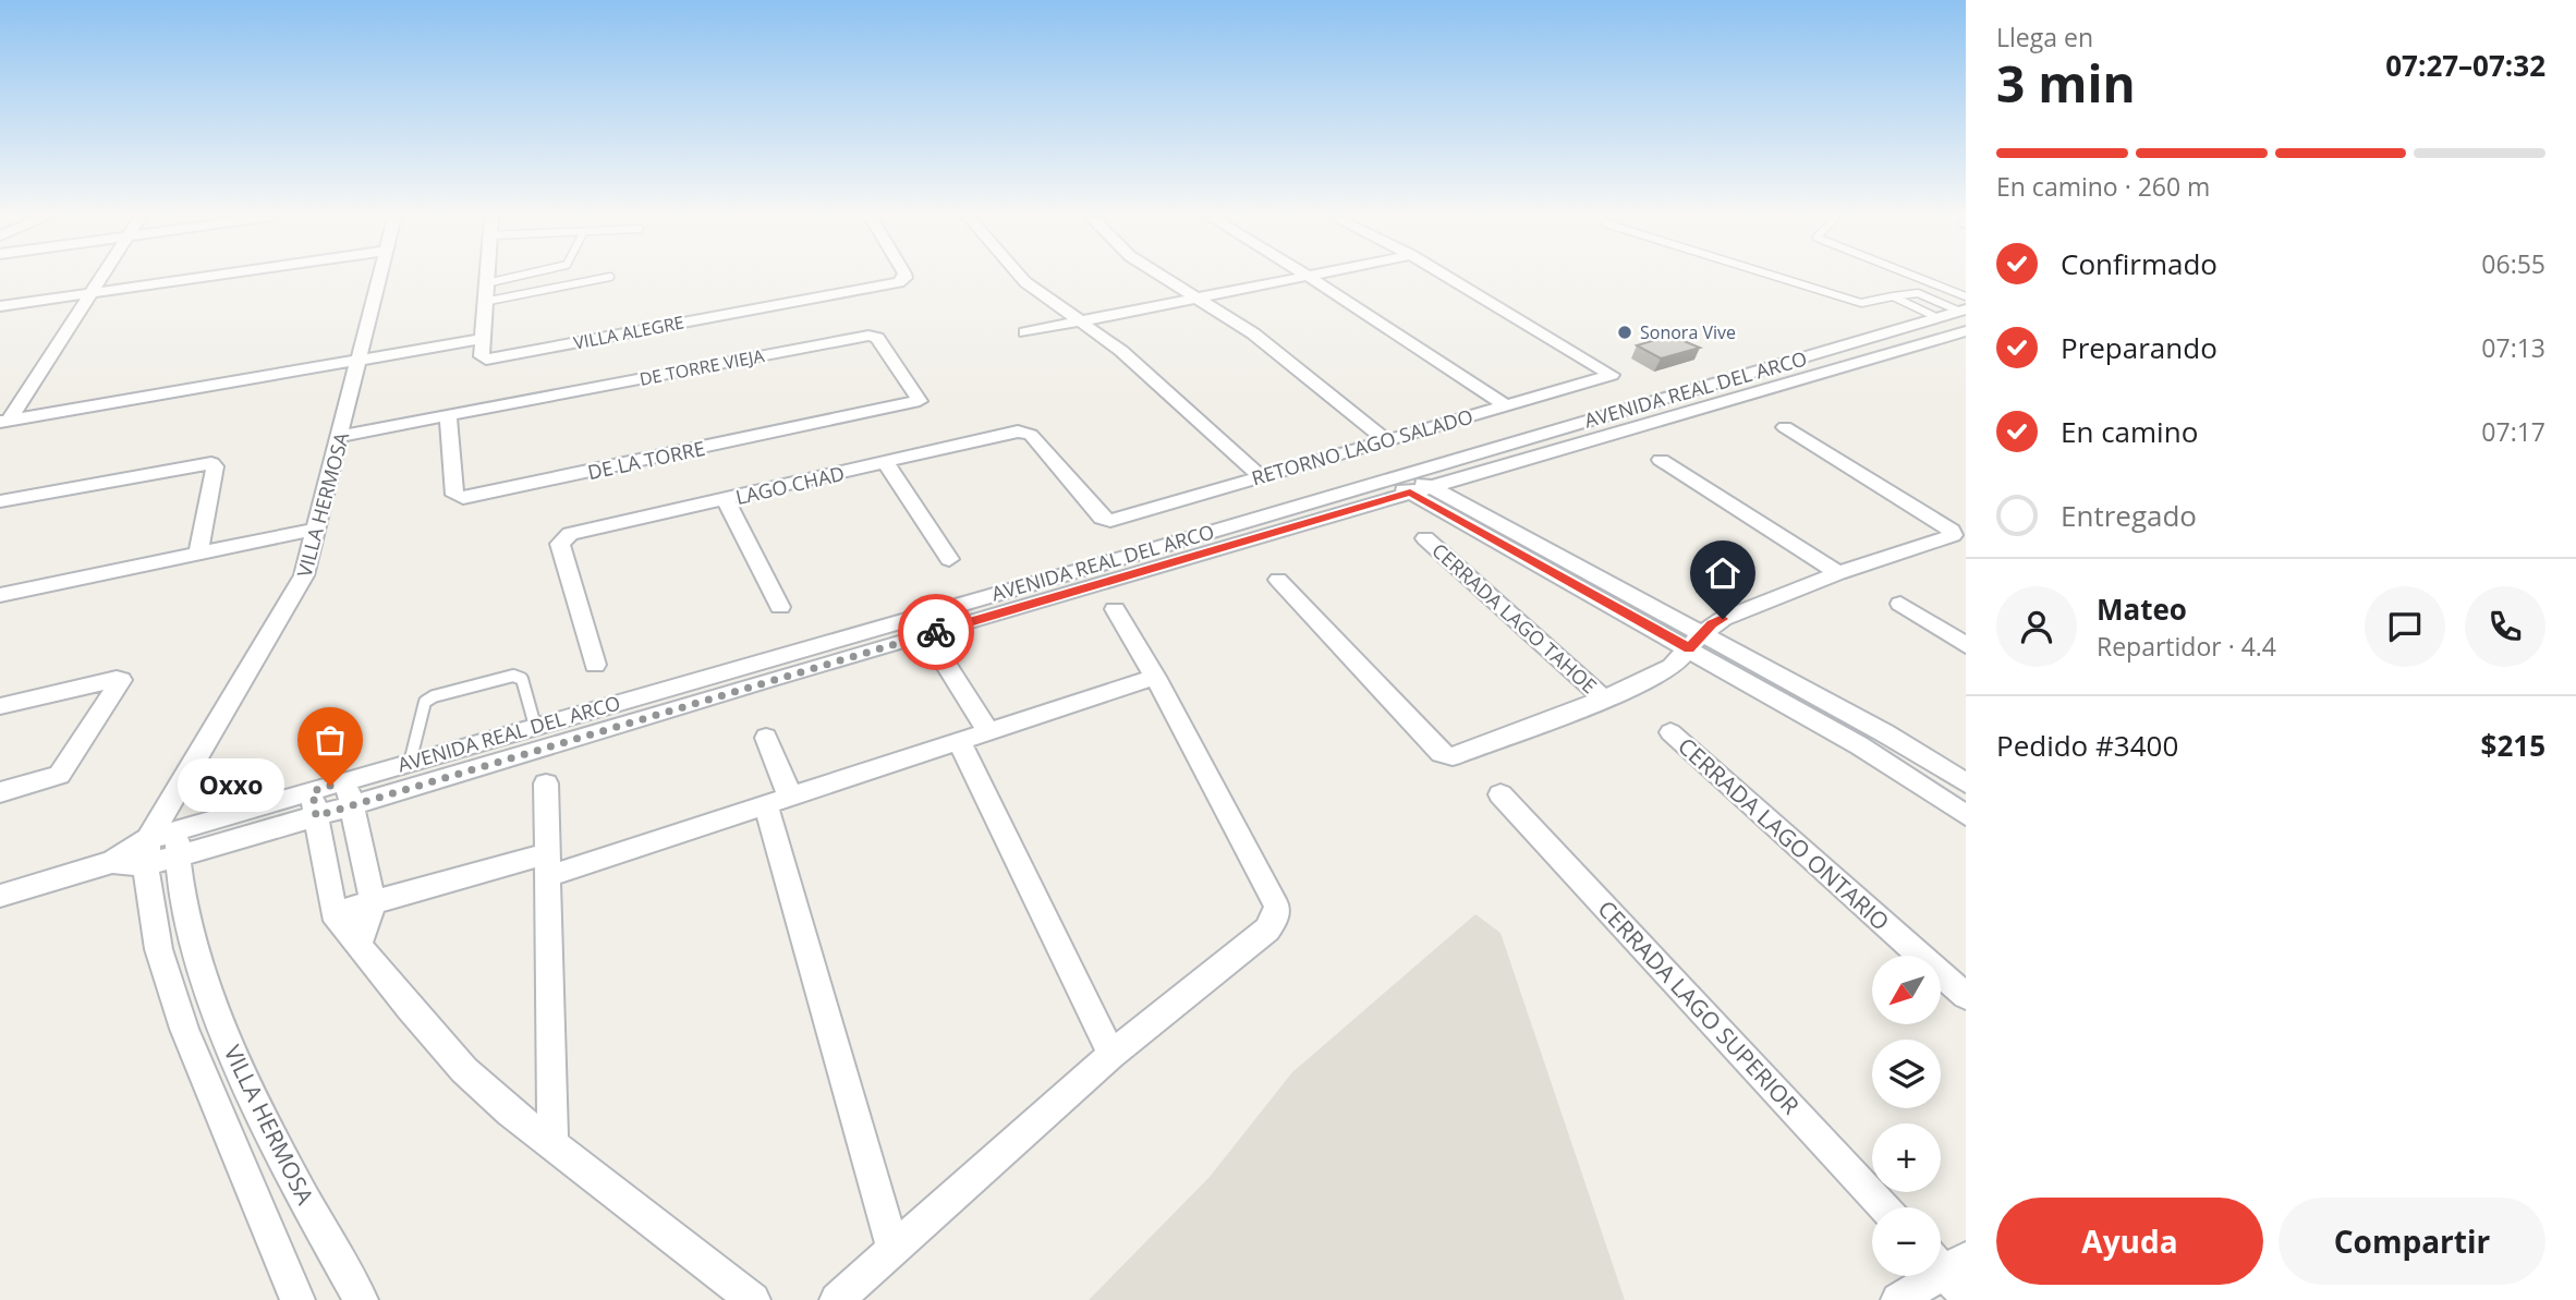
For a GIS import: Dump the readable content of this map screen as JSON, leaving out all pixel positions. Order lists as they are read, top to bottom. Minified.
{"streets":{"street":["VILLA ALEGRE","DE TORRE VIEJA","AVENIDA REAL DEL ARCO","RETORNO LAGO SALADO","DE LA TORRE","LAGO CHAD","VILLA HERMOSA","CERRADA LAGO TAHOE","CERRADA LAGO ONTARIO","CERRADA LAGO SUPERIOR"]},"crossings":[["DE TORRE VIEJA","DE LA TORRE"],["AVENIDA REAL DEL ARCO","RETORNO LAGO SALADO"],["AVENIDA REAL DEL ARCO","VILLA HERMOSA"],["RETORNO LAGO SALADO","LAGO CHAD"]],"places":["Sonora Vive","Oxxo"],"north":"bottom left","page":{"heading":["3 min","Llega en","07:27–07:32"],"panel":["Mateo","Repartidor · 4.4","Pedido #3400","$215"],"bar":"En camino · 260 m","list":[["Confirmado","06:55"],["Preparando","07:13"],["En camino","07:17"],"Entregado"],"bubble":"Oxxo","map_buttons":["+","−"],"buttons":["Ayuda","Compartir"]}}
